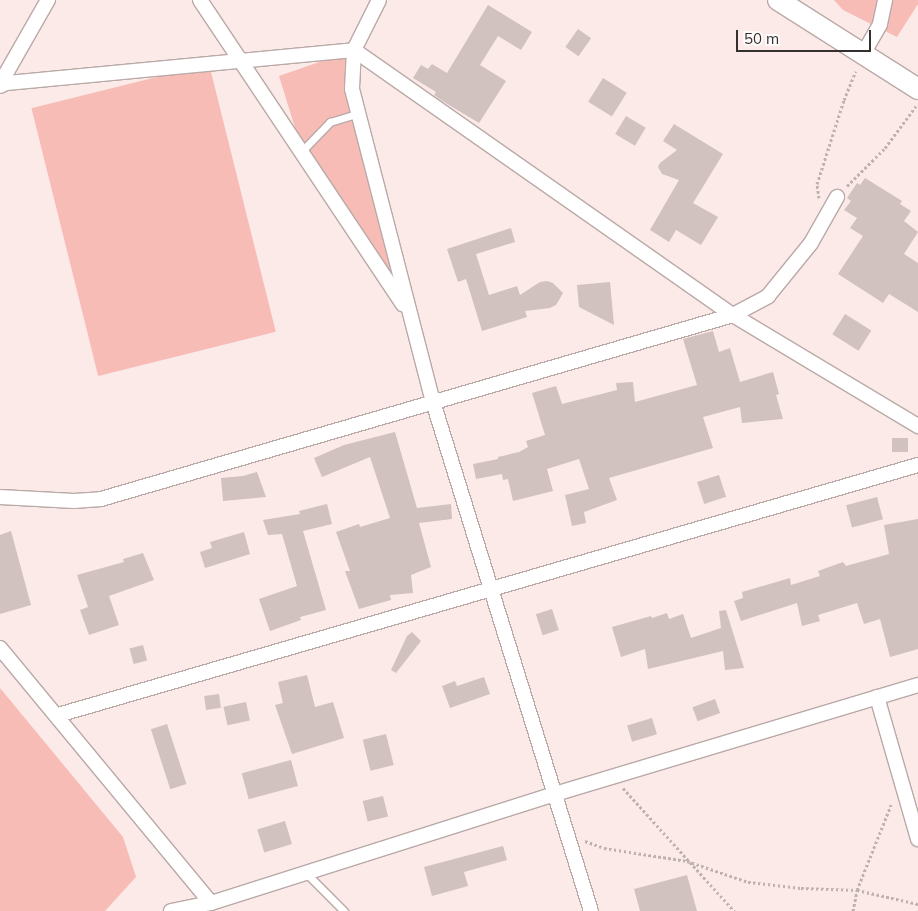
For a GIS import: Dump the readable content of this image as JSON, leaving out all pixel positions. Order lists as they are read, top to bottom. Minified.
{"scale_bar":"50 m"}
